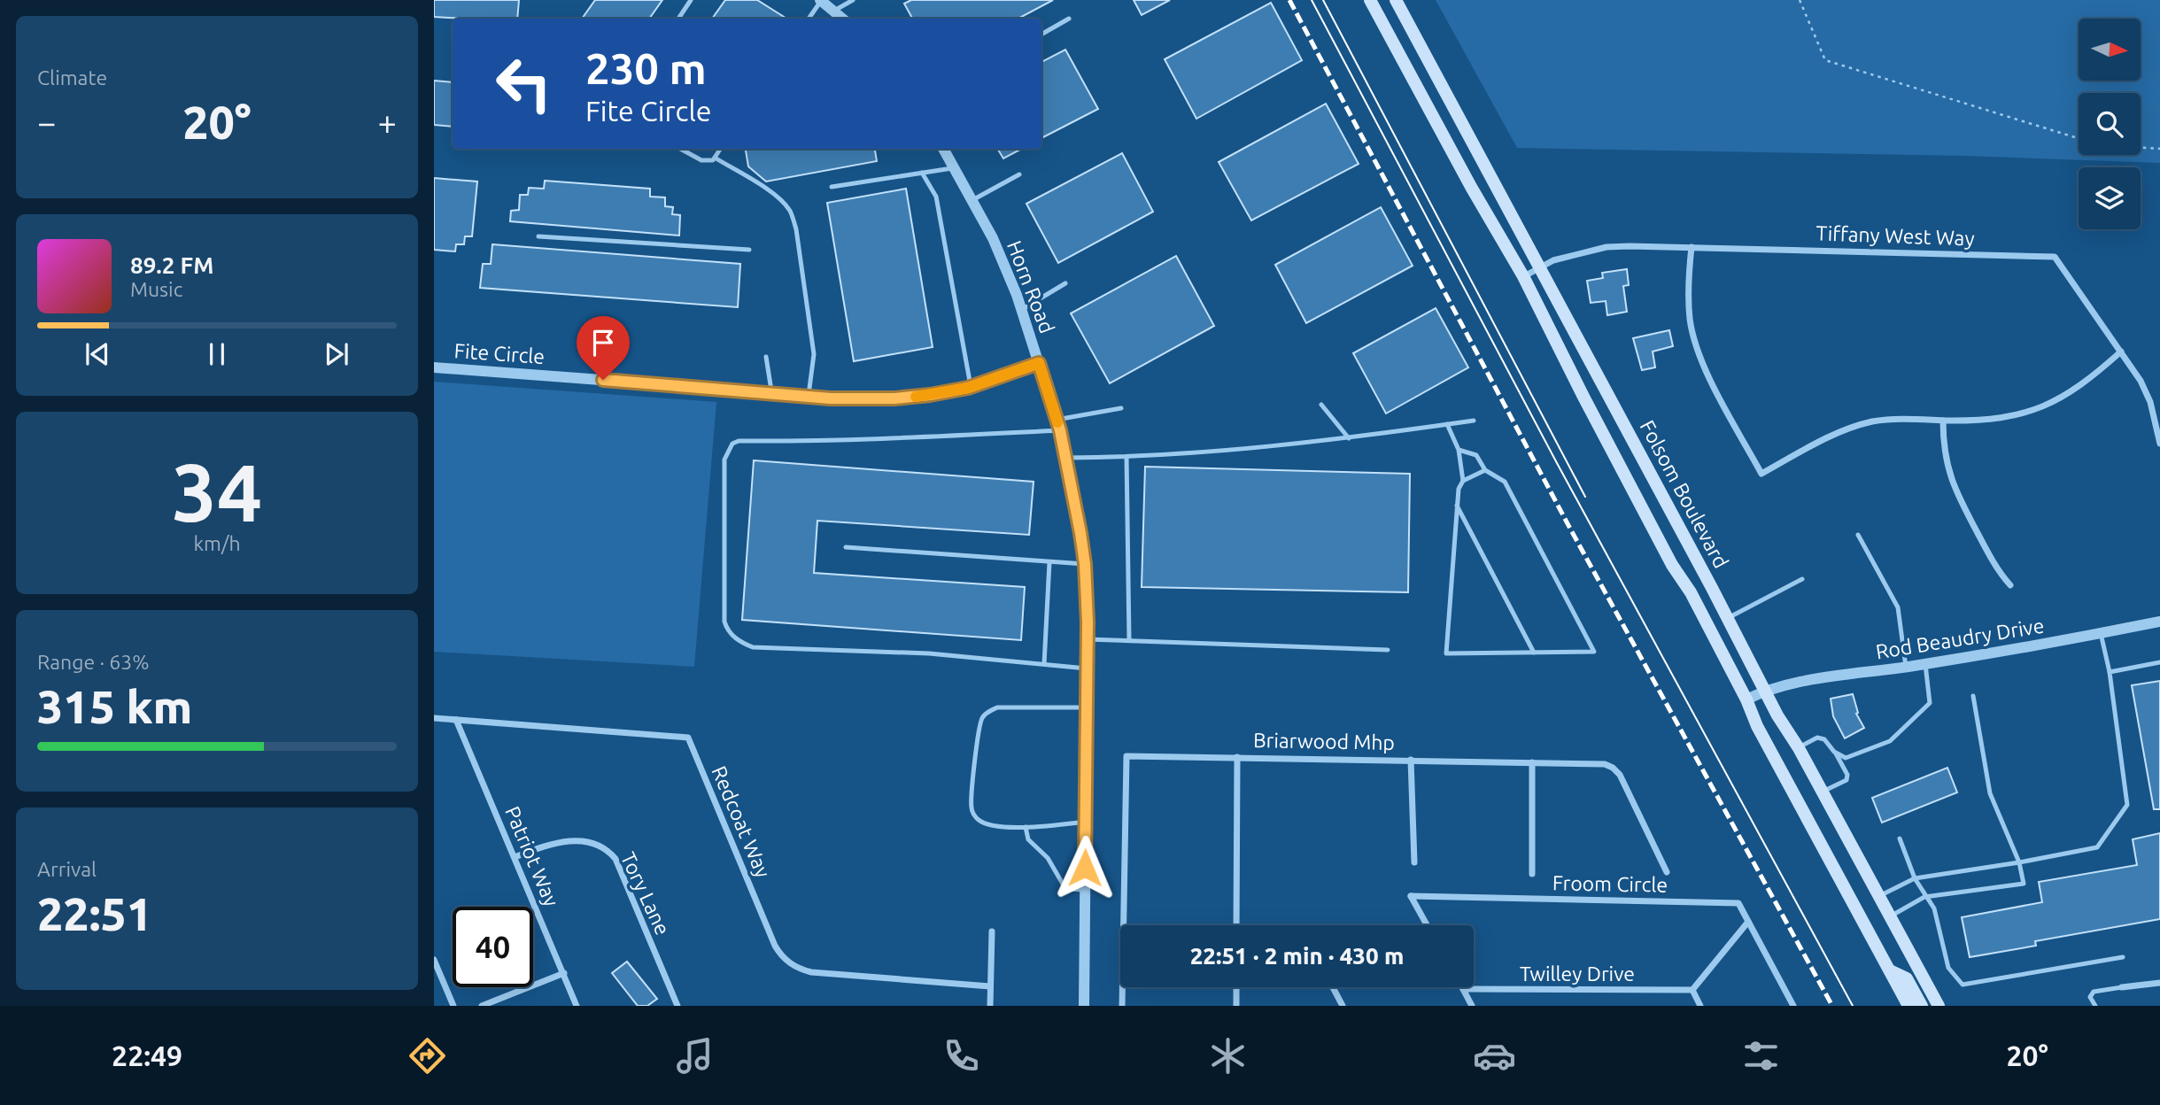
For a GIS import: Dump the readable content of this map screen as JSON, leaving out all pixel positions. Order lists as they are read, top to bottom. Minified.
{"streets":{"main road":["Folsom Boulevard"],"street":["Tiffany West Way","Horn Road","Fite Circle","Rod Beaudry Drive","Briarwood Mhp","Redcoat Way","Patriot Way","Froom Circle","Tory Lane","Twilley Drive"]},"crossings":[["Tiffany West Way","Folsom Boulevard"],["Horn Road","Fite Circle"],["Folsom Boulevard","Rod Beaudry Drive"],["Redcoat Way","Patriot Way"],["Patriot Way","Tory Lane"]],"north":"right","page":{"tile":["Climate",["34","km/h"],["Range · 63%","315 km"],["Arrival","22:51"]],"turn":["230 m","Fite Circle"],"heat":["−","20°","+"],"song":["89.2 FM","Music"],"limit":"40","trip":"22:51 · 2 min · 430 m","tabs":["22:49","20°"]}}
